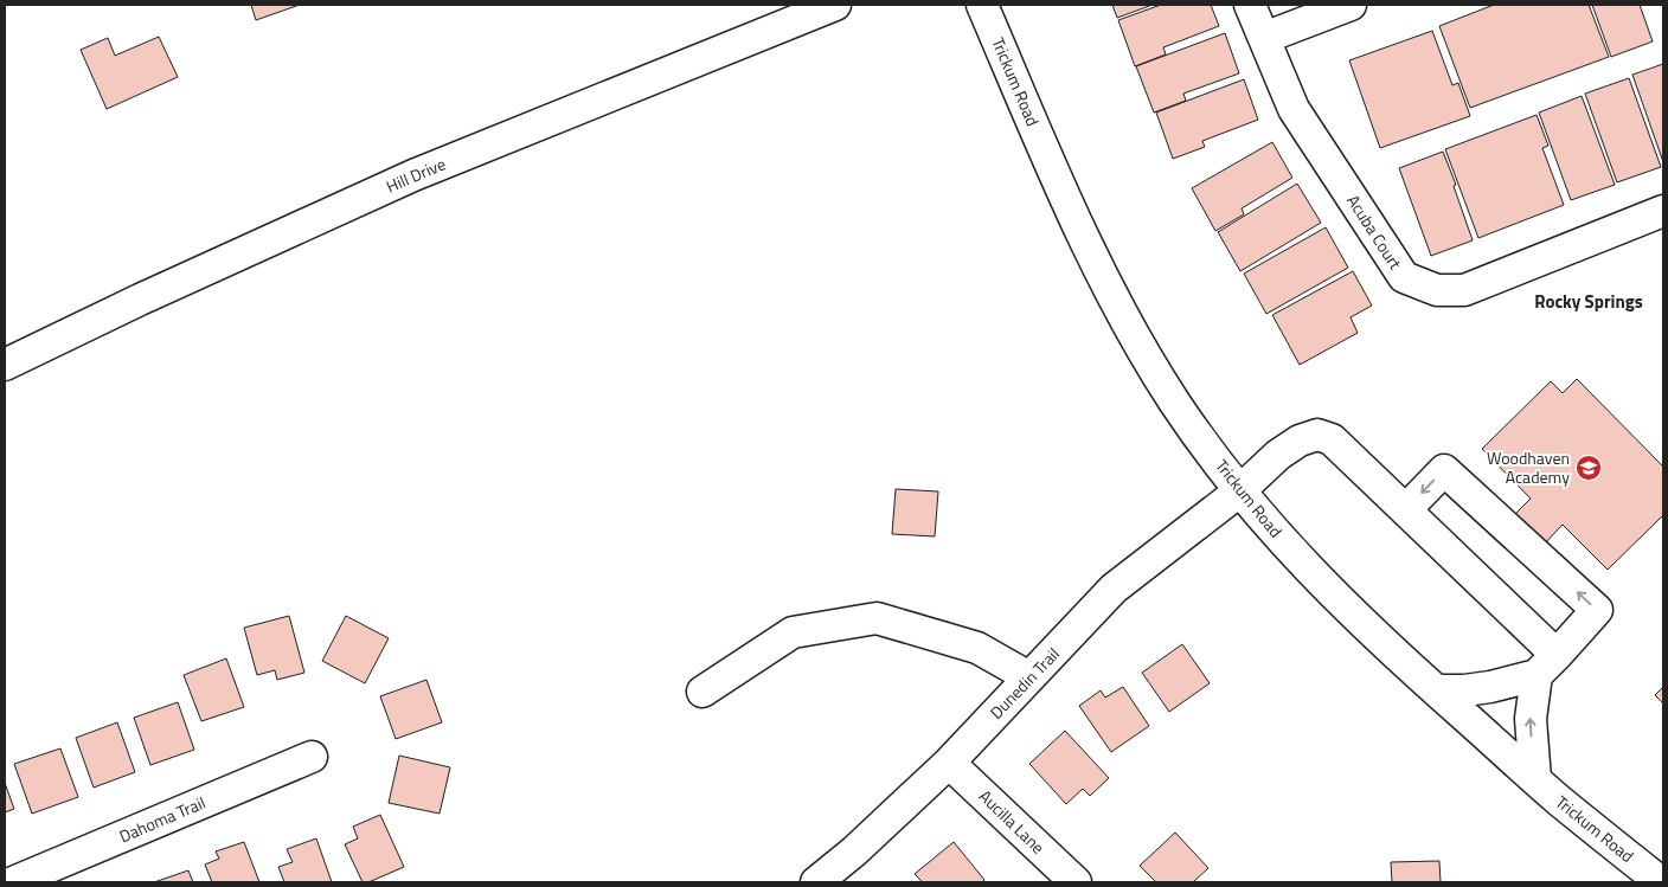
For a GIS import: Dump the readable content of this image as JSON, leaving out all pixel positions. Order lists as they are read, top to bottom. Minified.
{"streets":{"street":["Trickum Road","Hill Drive","Acuba Court","Dunedin Trail","Dahoma Trail","Aucilla Lane"]},"crossings":[["Trickum Road","Dunedin Trail"],["Dunedin Trail","Aucilla Lane"]],"districts":["Rocky Springs"],"places":{"school or university":["Woodhaven Academy"]}}
